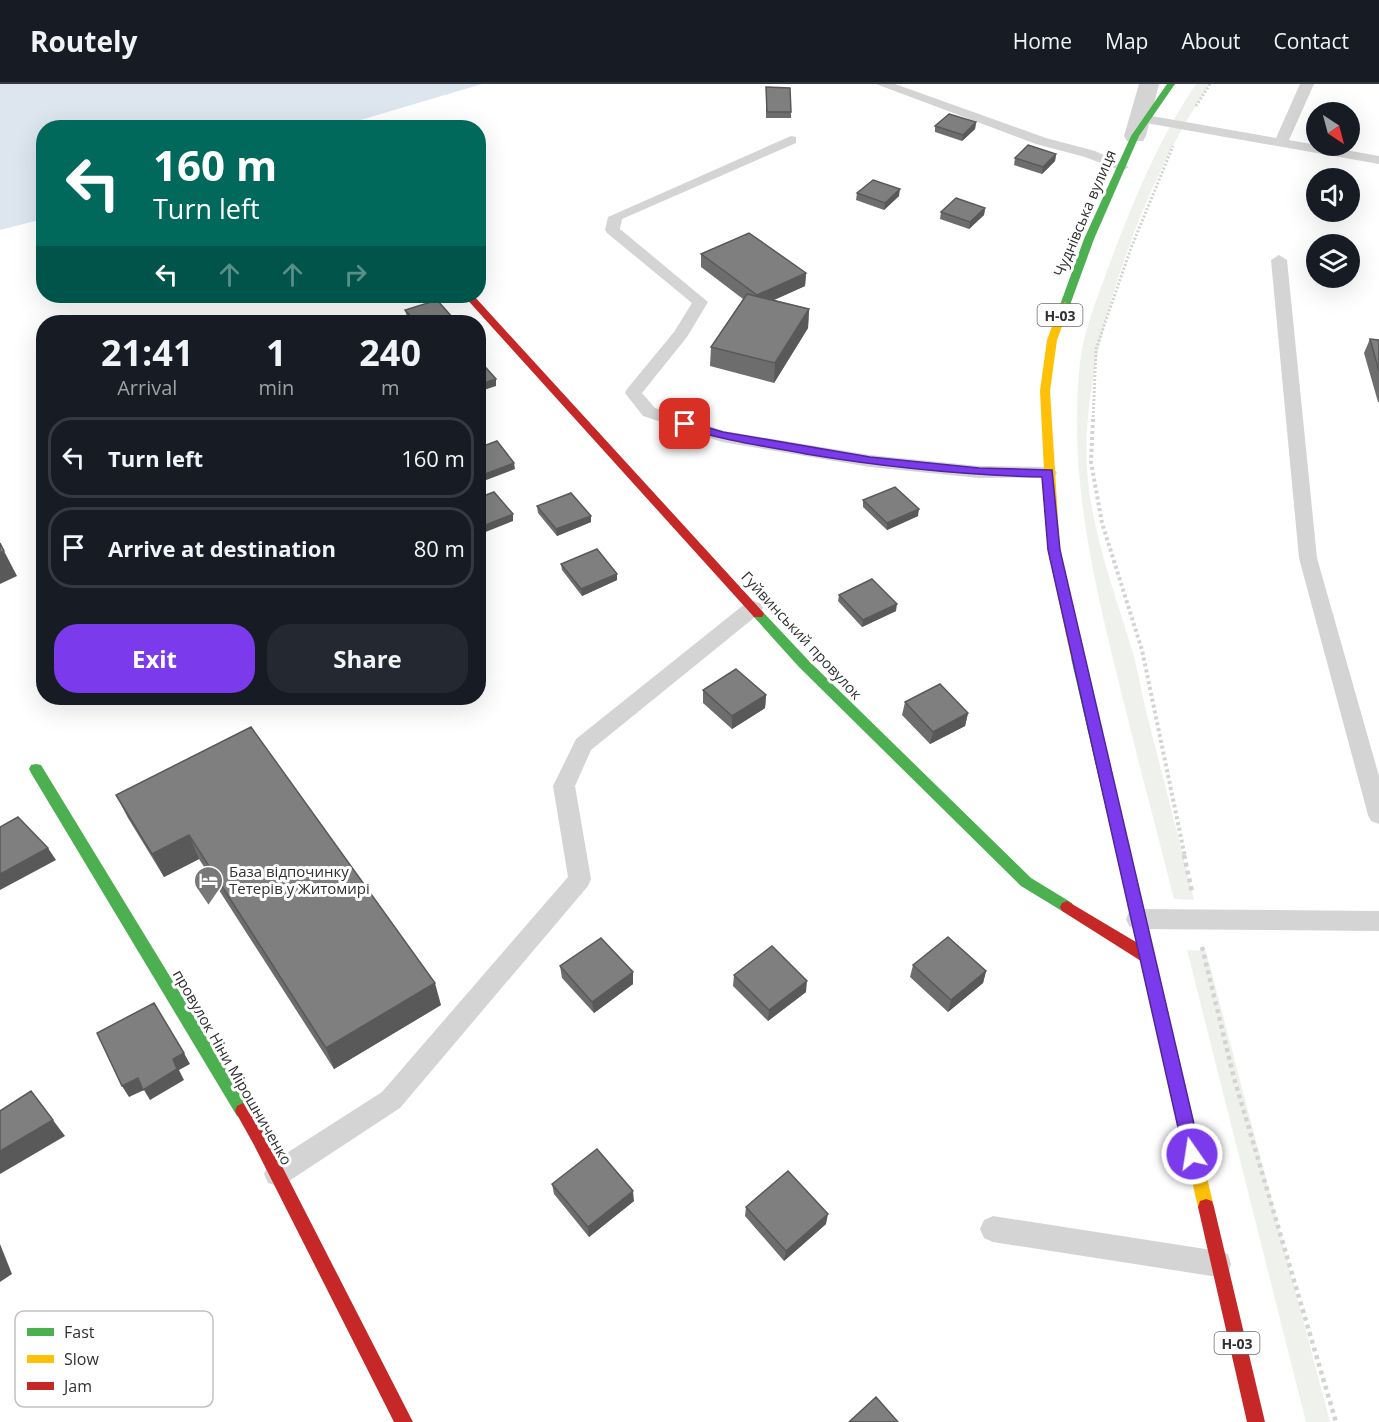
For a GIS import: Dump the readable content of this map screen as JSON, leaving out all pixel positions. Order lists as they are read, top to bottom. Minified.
{"streets":{"main road":["Чуднівська вулиця","Н-03","Гуйвинський провулок","провулок Ніни Мірошниченко"]},"crossings":[["Чуднівська вулиця","Гуйвинський провулок"]],"places":{"hotel":["База відпочинку Тетерів у Житомирі"]},"legend":["Fast","Slow","Jam"],"north":"bottom right","page":{"header":"Routely","nav":["Home","Map","About","Contact"],"turn":["160 m","Turn left"],"eta":["21:41","Arrival","1","min","240","m"],"list":[{"name":"Turn left","value":"160 m"},{"name":"Arrive at destination","value":"80 m"}],"buttons":["Exit","Share"]}}
